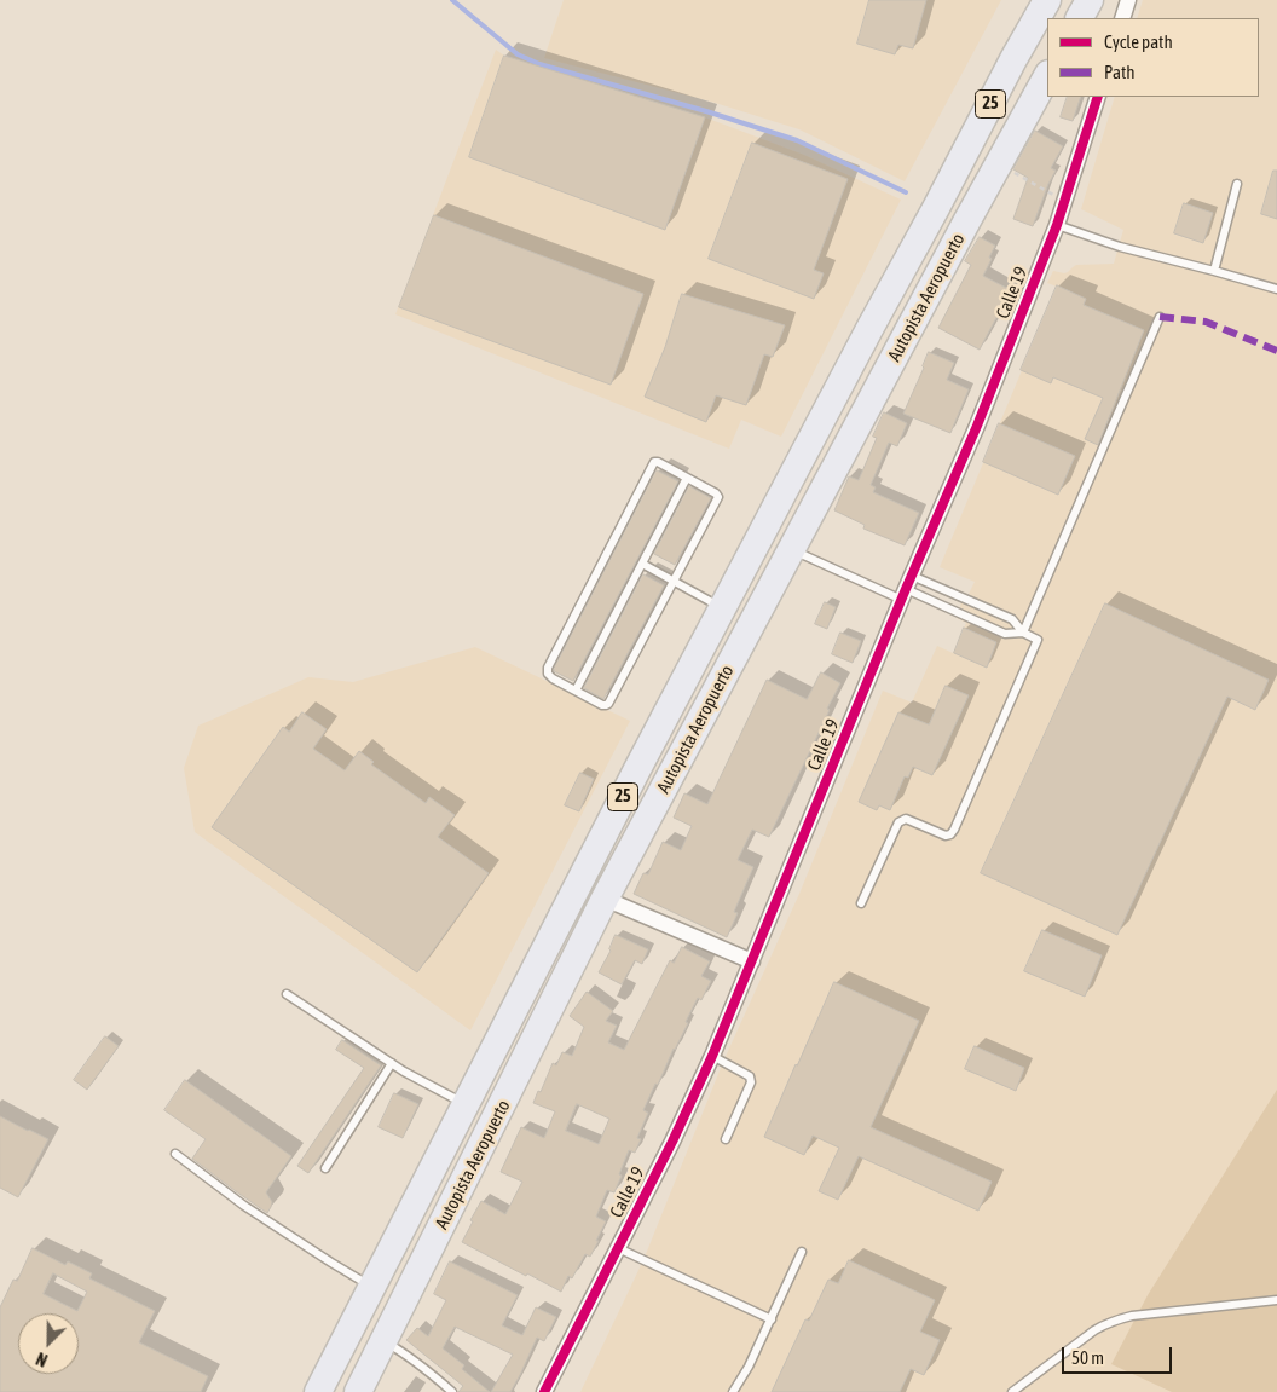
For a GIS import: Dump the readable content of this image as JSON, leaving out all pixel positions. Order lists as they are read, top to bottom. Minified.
{"streets":{"highway":["25","Autopista Aeropuerto"],"street":["Calle 19"]},"legend":["Cycle path","Path"],"scale_bar":"50 m","north":"bottom left"}
